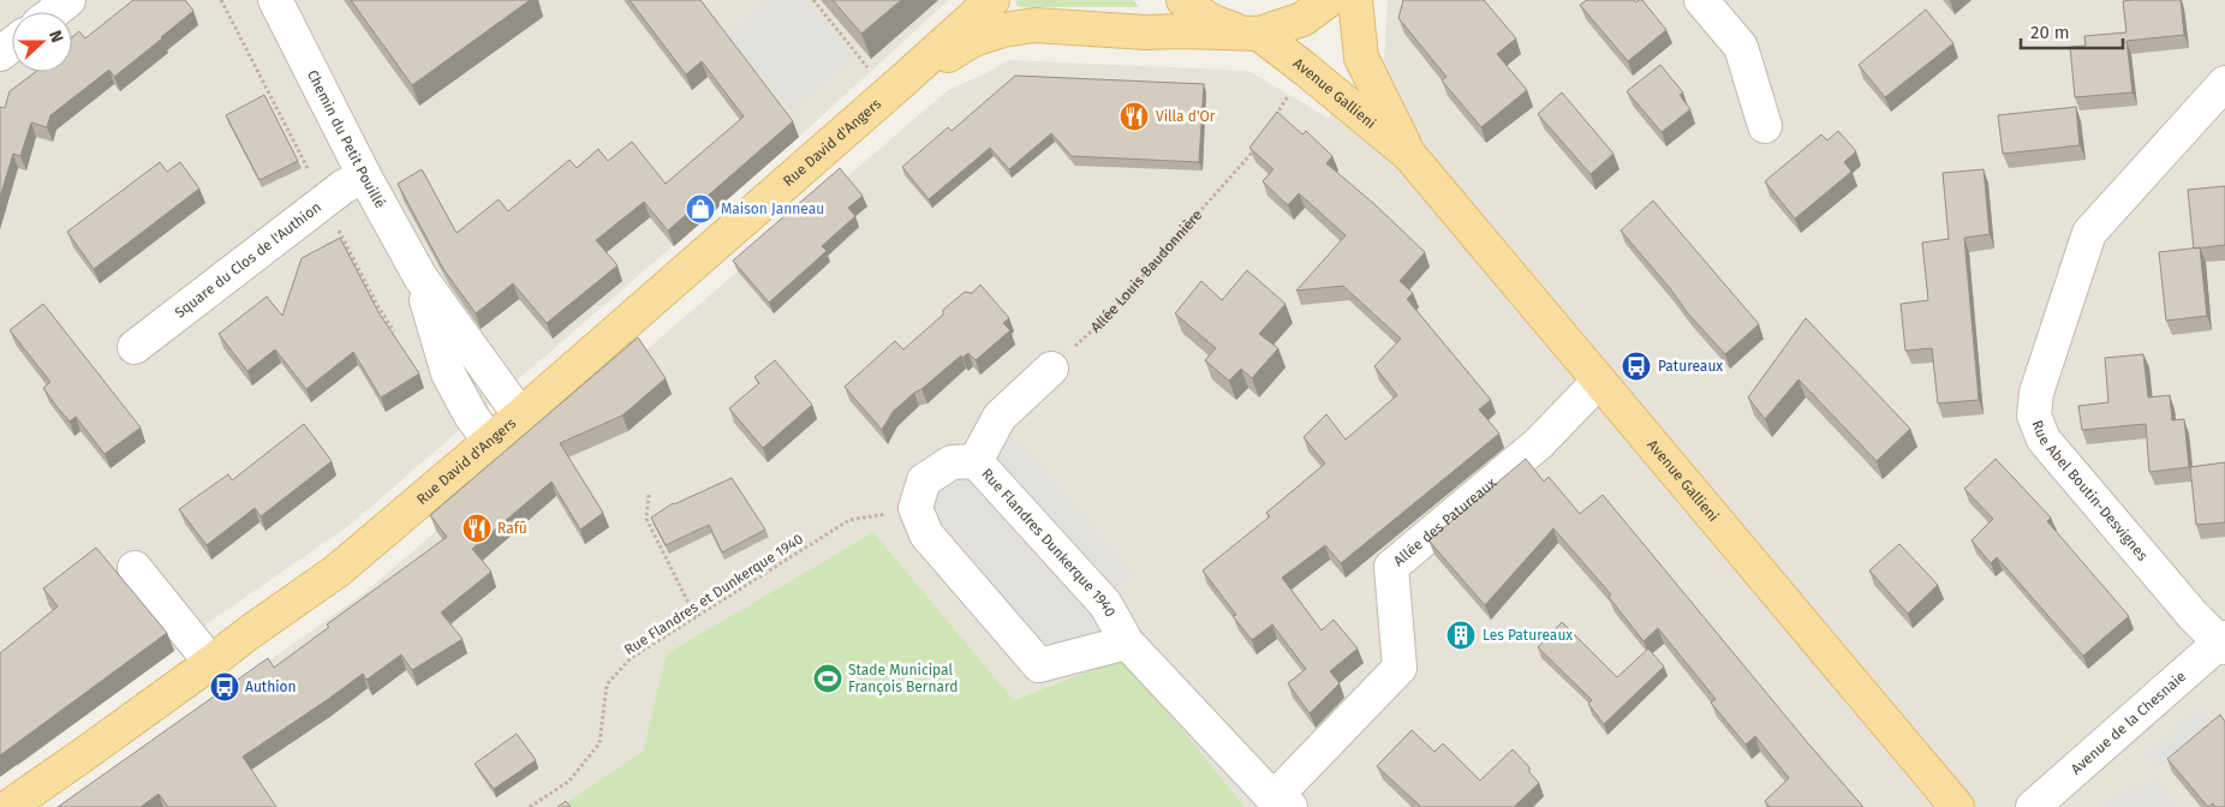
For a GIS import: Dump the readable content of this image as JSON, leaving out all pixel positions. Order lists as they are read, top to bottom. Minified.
{"streets":{"main road":["Avenue Gallieni","Rue David d'Angers"],"street":["Chemin du Petit Pouillé","Square du Clos de l'Authion","Rue Abel Boutin-Desvignes","Allée des Patureaux","Rue Flandres Dunkerque 1940","Avenue de la Chesnaie"],"path":["Allée Louis Baudonnière","Rue Flandres et Dunkerque 1940"]},"crossings":[["Avenue Gallieni","Rue David d'Angers"],["Avenue Gallieni","Allée des Patureaux"],["Chemin du Petit Pouillé","Rue David d'Angers"],["Chemin du Petit Pouillé","Square du Clos de l'Authion"],["Rue Abel Boutin-Desvignes","Avenue de la Chesnaie"],["Allée des Patureaux","Rue Flandres Dunkerque 1940"],["Rue Flandres Dunkerque 1940","Rue Flandres et Dunkerque 1940"]],"places":{"restaurant":["Villa d'Or","Rafū"],"shop":["Maison Janneau"],"bus stop":["Patureaux","Authion"],"building":["Les Patureaux"],"sports":["Stade Municipal François Bernard"]},"scale_bar":"20 m","north":"right"}
